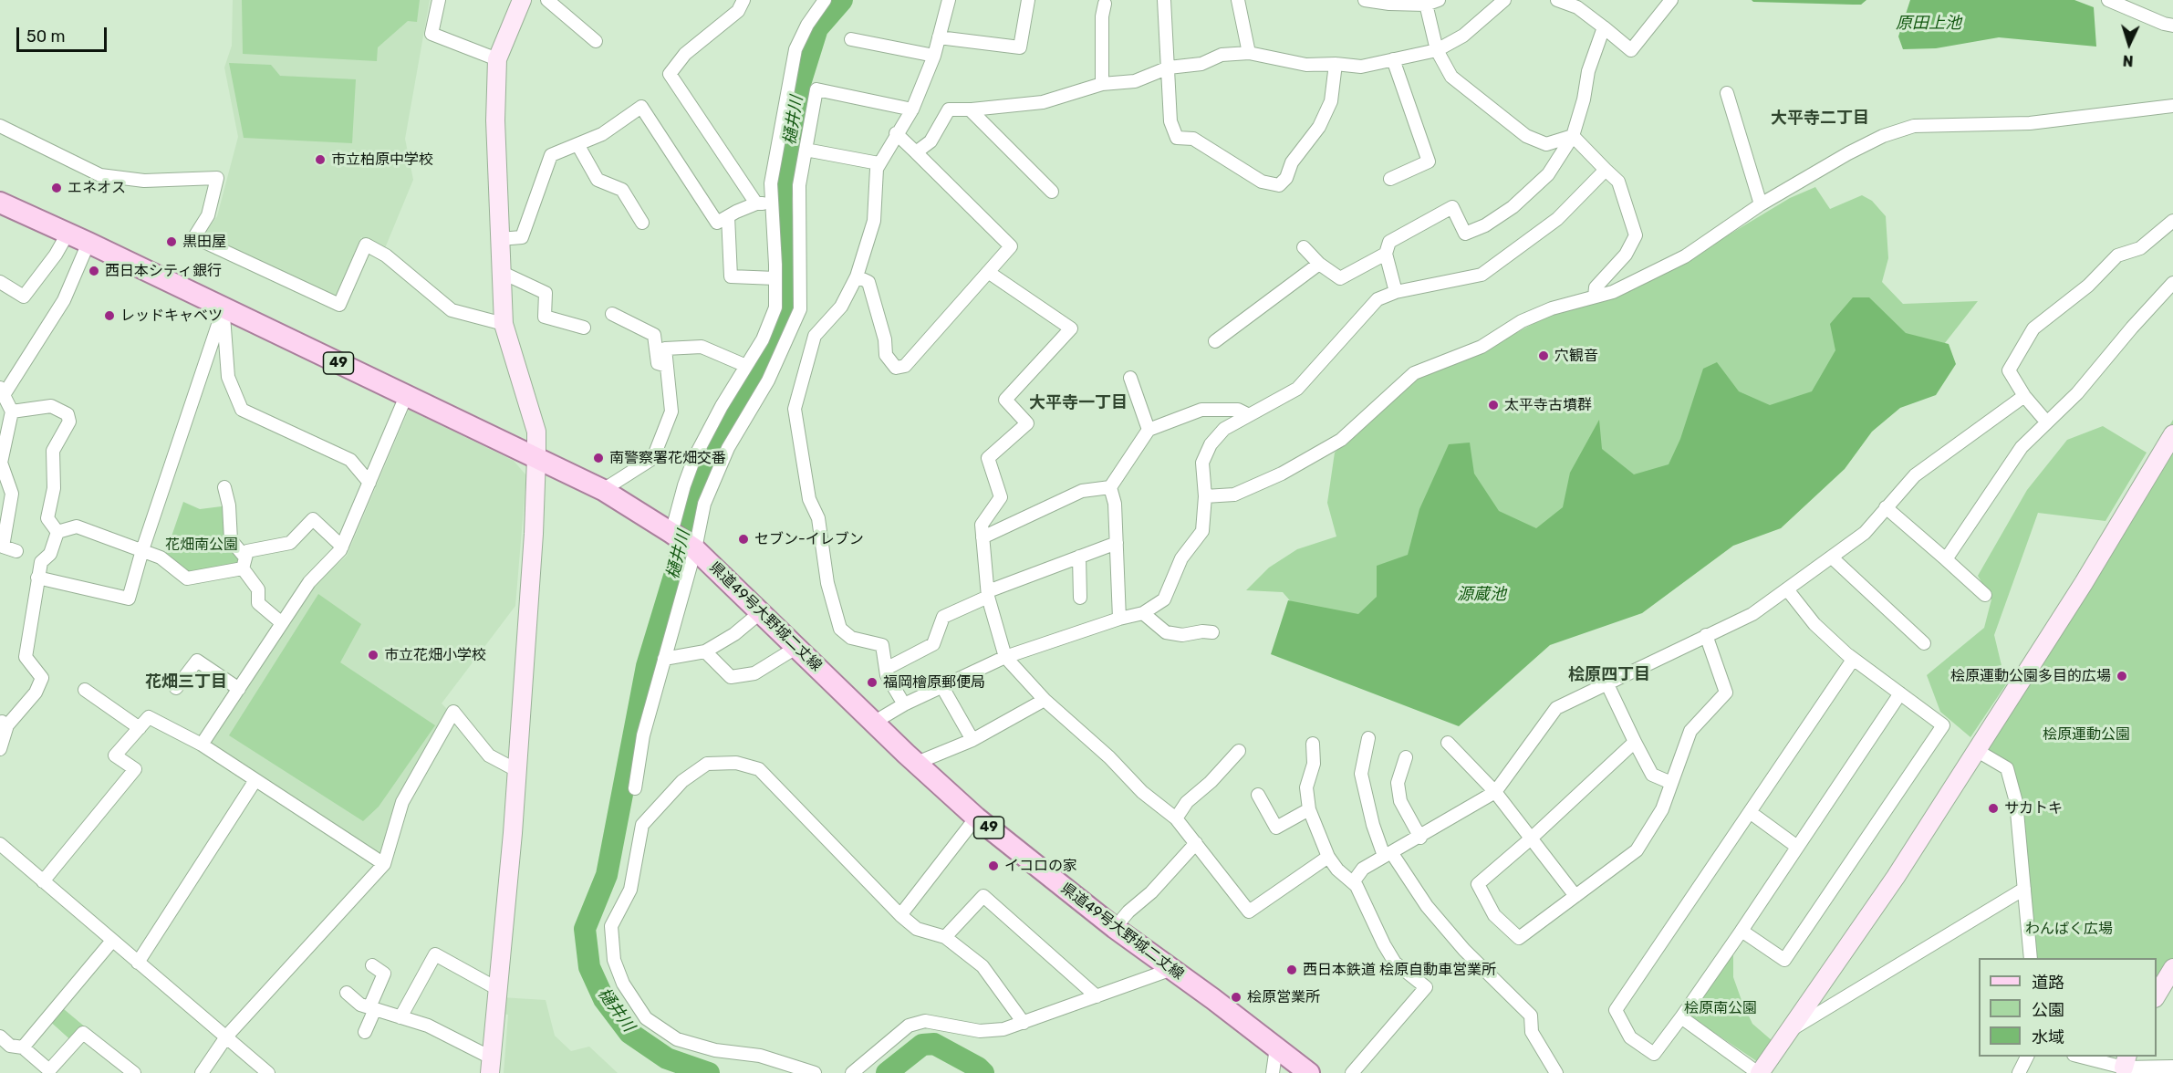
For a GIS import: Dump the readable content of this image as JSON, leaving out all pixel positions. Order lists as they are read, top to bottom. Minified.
{"streets":{"main road":["49","県道49号大野城二丈線"]},"districts":["大平寺二丁目","大平寺一丁目","桧原四丁目","花畑三丁目"],"water":["原田上池","樋井川","源蔵池"],"parks":["花畑南公園","桧原運動公園","わんぱく広場","桧原南公園"],"places":["市立柏原中学校","エネオス","黒田屋","西日本シティ銀行","レッドキャベツ","穴観音","太平寺古墳群","南警察署花畑交番","セブン-イレブン","市立花畑小学校","桧原運動公園多目的広場","福岡檜原郵便局","サカトキ","イコロの家","西日本鉄道 桧原自動車営業所","桧原営業所"],"legend":["道路","公園","水域"],"scale_bar":"50 m","north":"bottom"}
